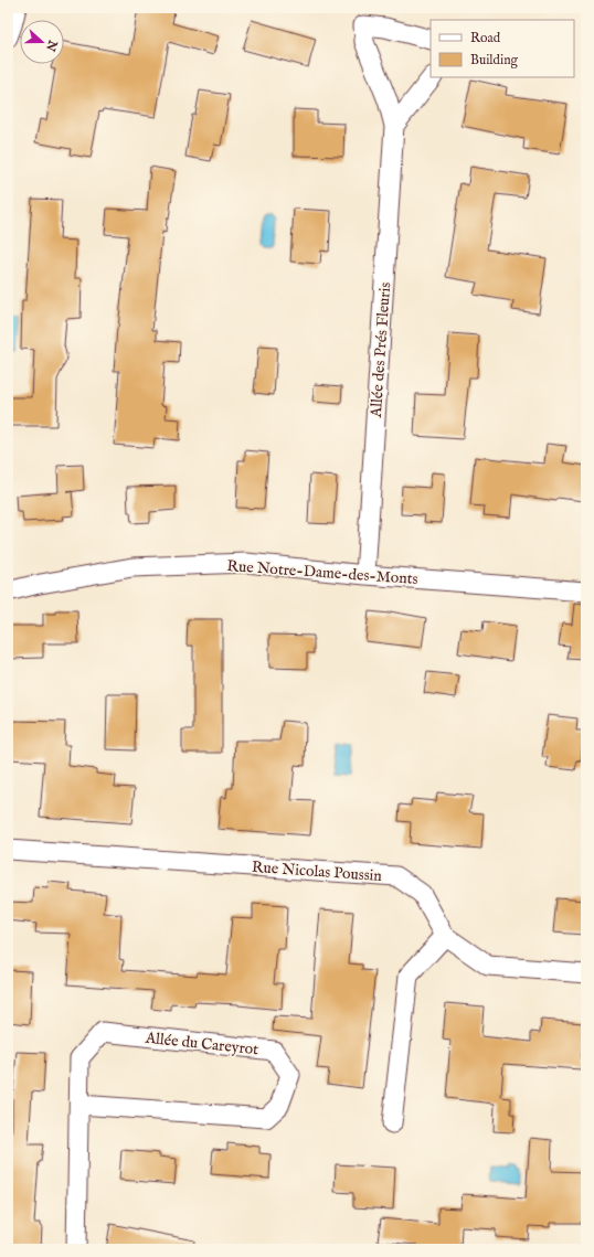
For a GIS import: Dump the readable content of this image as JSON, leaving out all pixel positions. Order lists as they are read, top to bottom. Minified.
{"streets":{"street":["Allée des Prés Fleuris","Rue Notre-Dame-des-Monts","Rue Nicolas Poussin","Allée du Careyrot"]},"crossings":[["Allée des Prés Fleuris","Rue Notre-Dame-des-Monts"]],"legend":["Road","Building"],"north":"right"}
